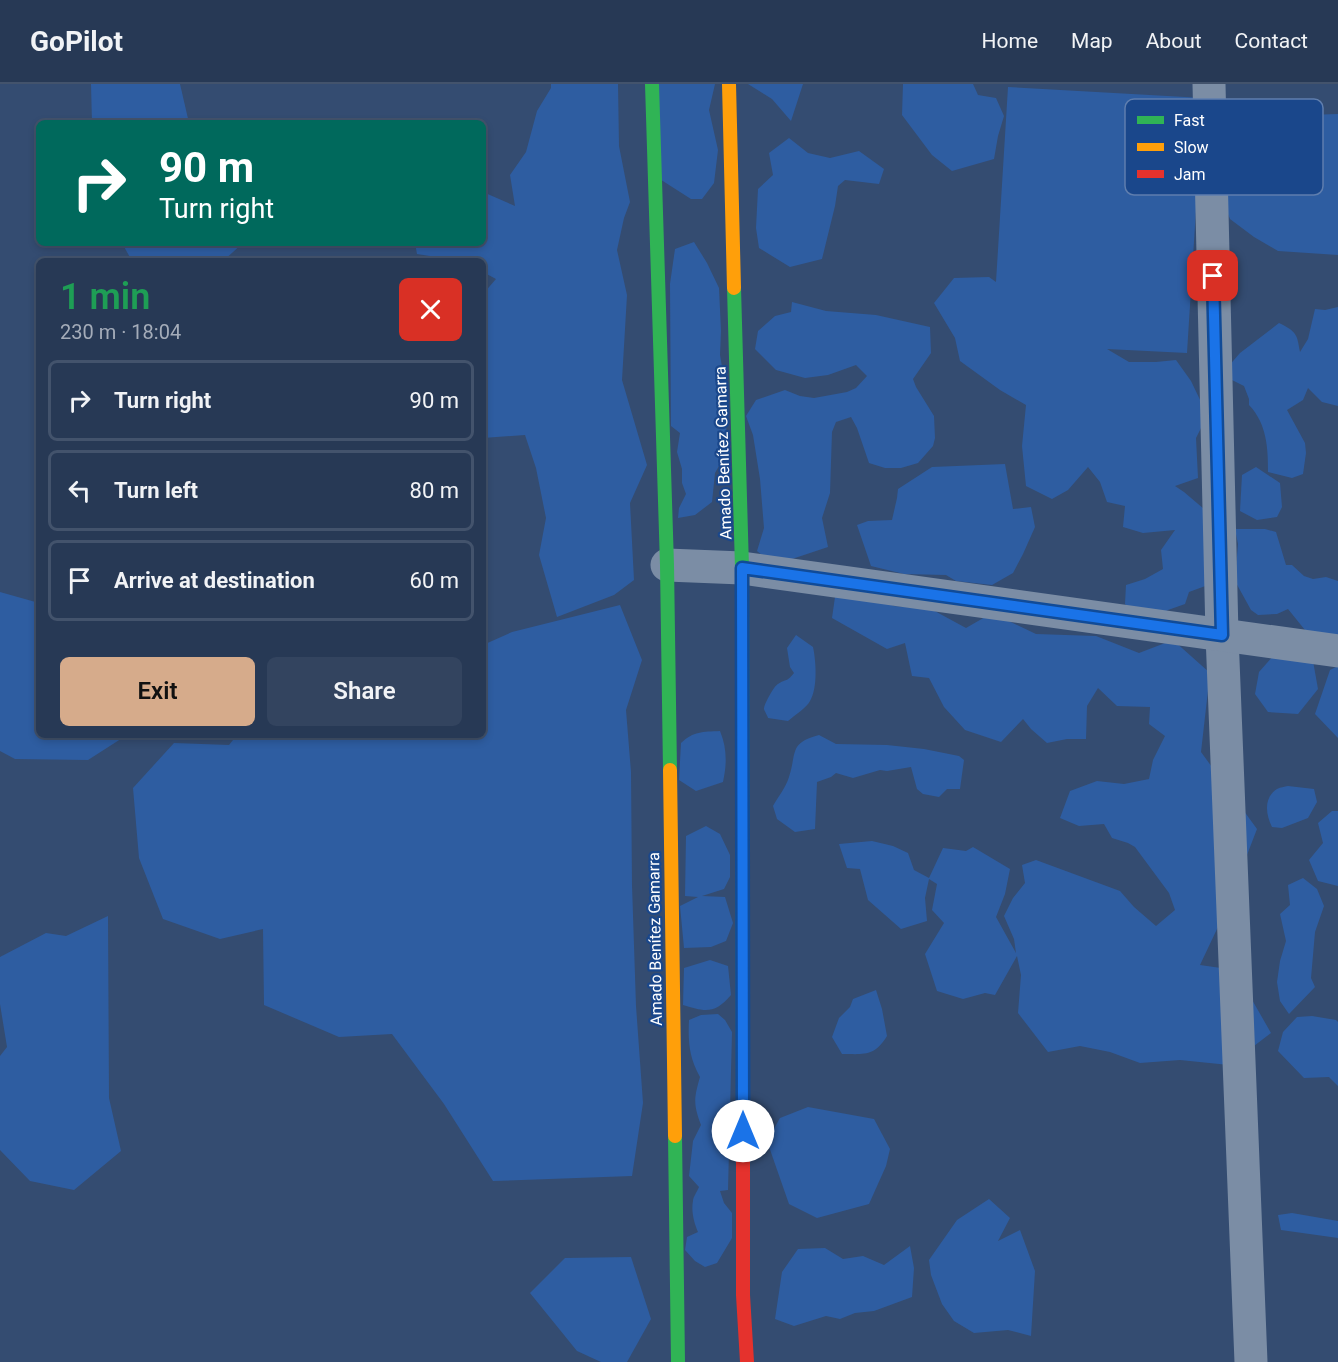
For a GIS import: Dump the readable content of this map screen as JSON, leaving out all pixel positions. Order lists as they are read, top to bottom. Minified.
{"streets":{"main road":["Amado Benítez Gamarra"]},"legend":["Fast","Slow","Jam"],"page":{"header":"GoPilot","nav":["Home","Map","About","Contact"],"turn":["90 m","Turn right"],"heading":["1 min","230 m · 18:04"],"list":[{"name":"Turn right","value":"90 m"},{"name":"Turn left","value":"80 m"},{"name":"Arrive at destination","value":"60 m"}],"buttons":["Exit","Share"]}}
